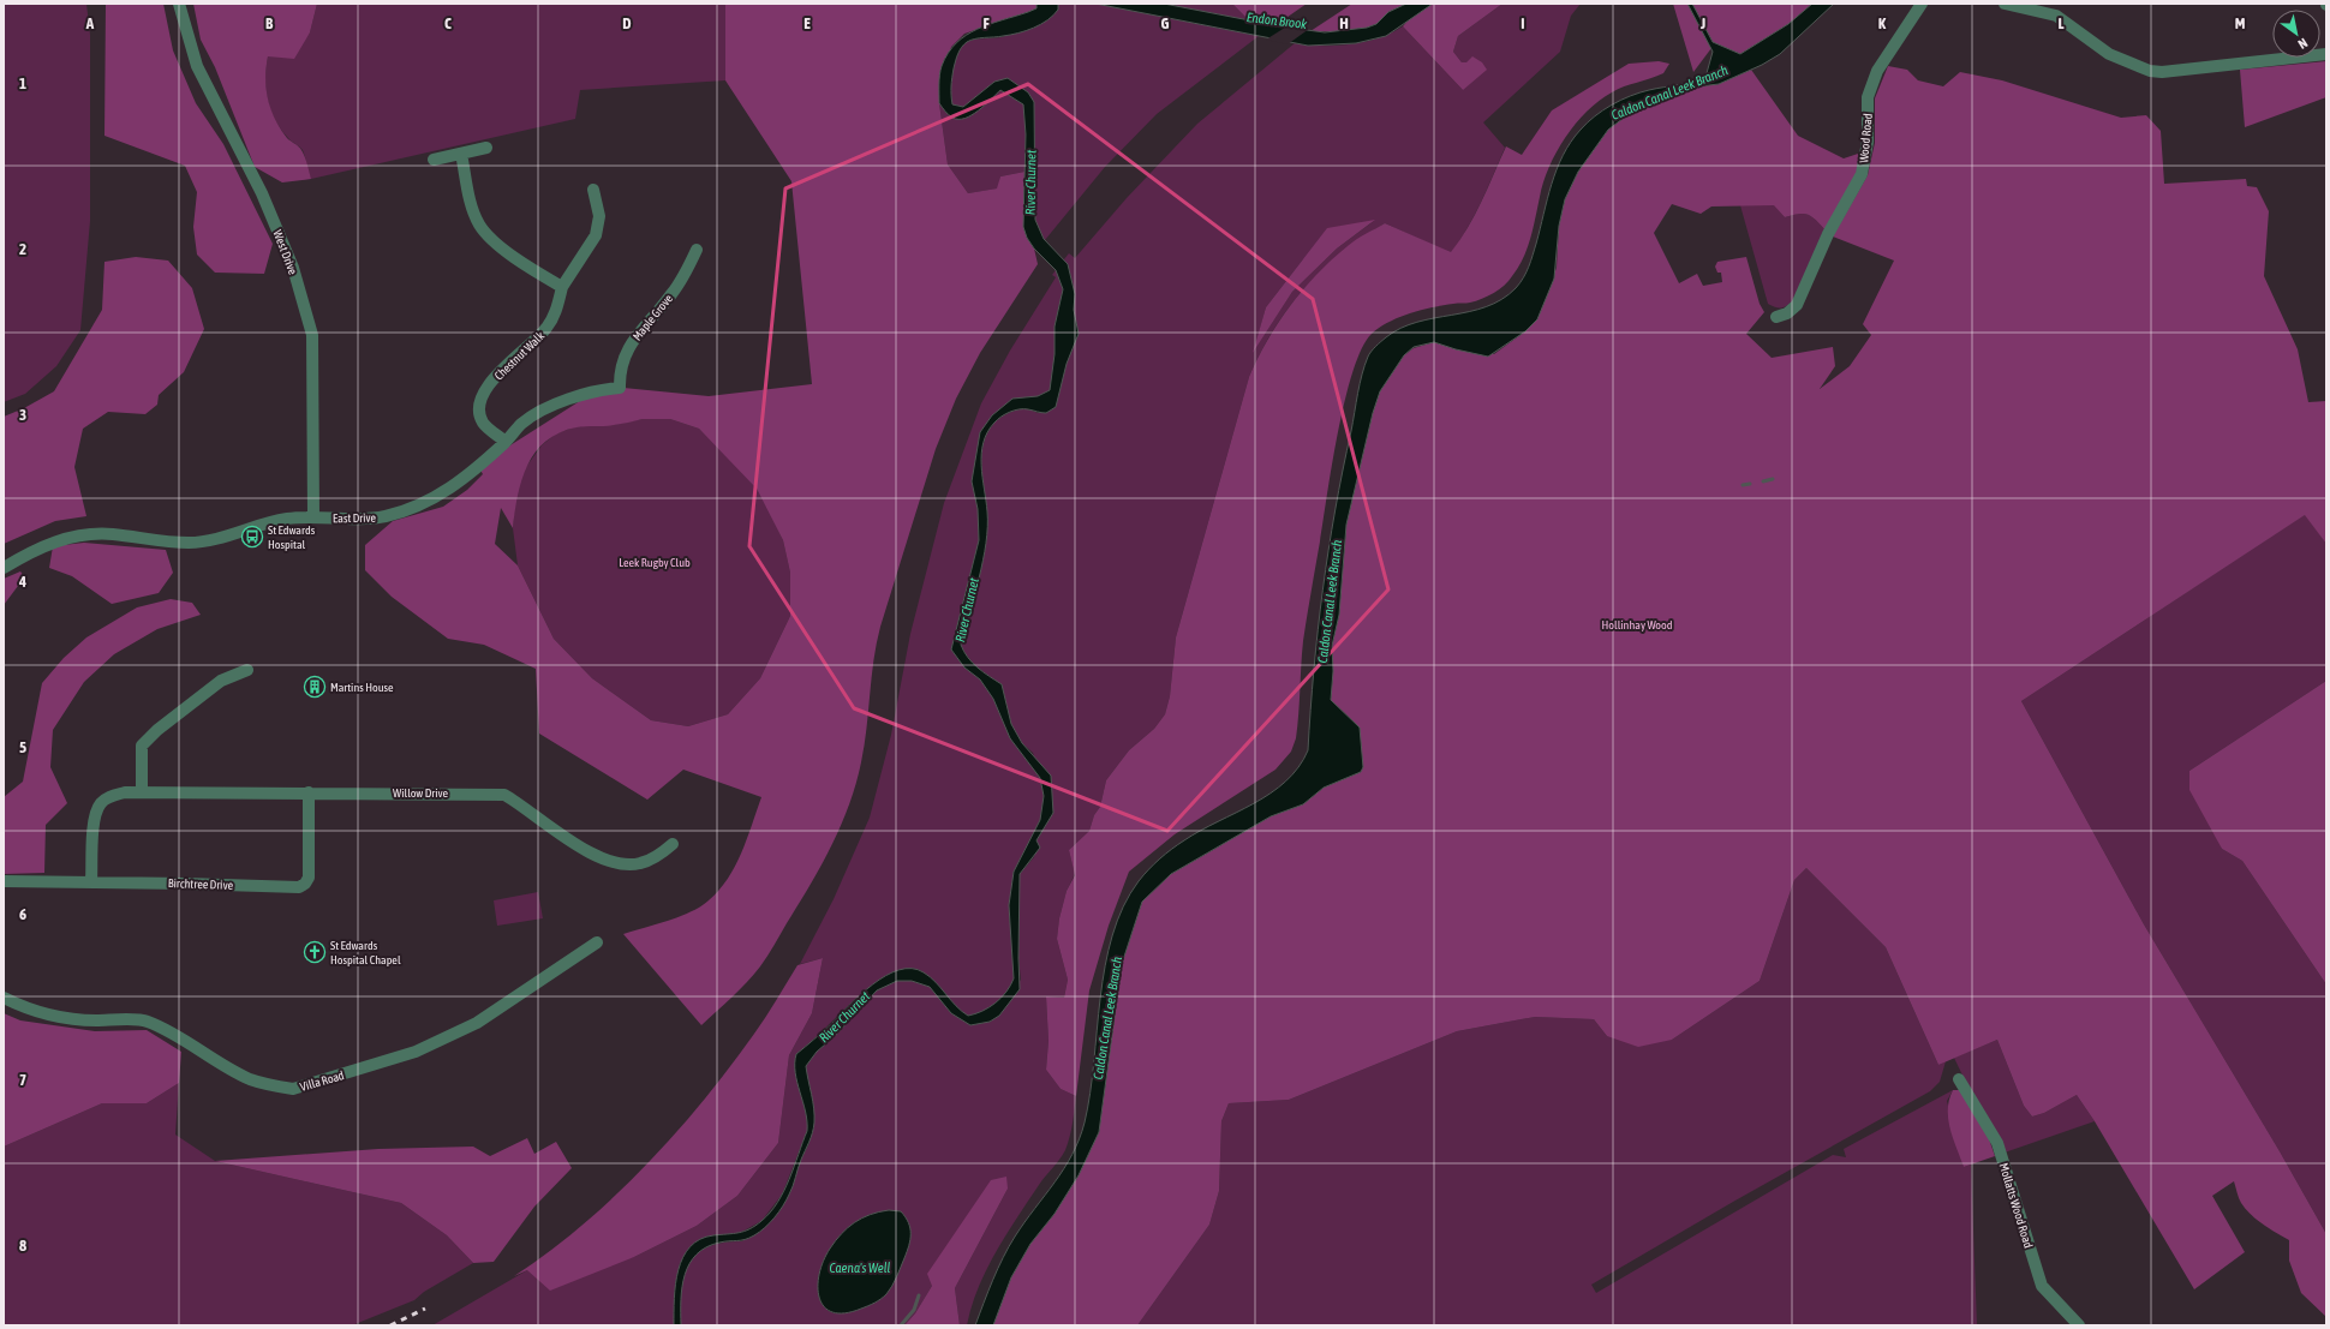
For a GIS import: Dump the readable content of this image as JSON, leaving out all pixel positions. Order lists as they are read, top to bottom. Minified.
{"streets":{"street":["Wood Road","West Drive","Maple Grove","Chestnut Walk","East Drive","Willow Drive","Birchtree Drive","Villa Road","Mollatts Wood Road"]},"crossings":[["West Drive","East Drive"],["Maple Grove","East Drive"],["Chestnut Walk","East Drive"],["Willow Drive","Birchtree Drive"]],"water":["Endon Brook","Caldon Canal Leek Branch","River Churnet","Caena's Well"],"parks":["Leek Rugby Club","Hollinhay Wood"],"places":{"bus stop":["St Edwards Hospital"],"building":["Martins House"],"church":["St Edwards Hospital Chapel"]},"north":"bottom right","grid":{"columns":["A","B","C","D","E","F","G","H","I","J","K","L","M"],"rows":["1","2","3","4","5","6","7","8"]}}
